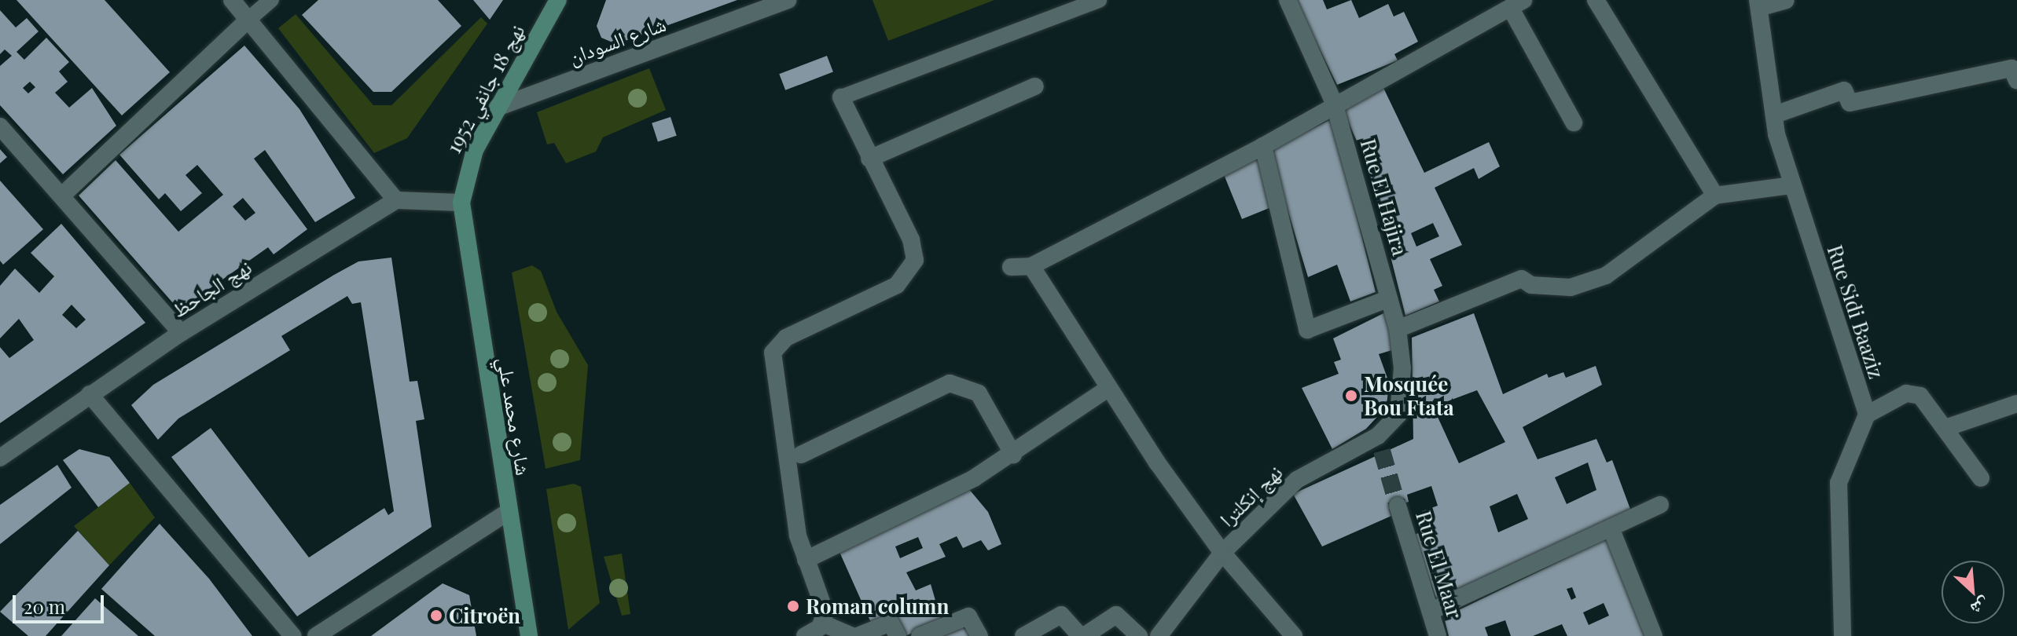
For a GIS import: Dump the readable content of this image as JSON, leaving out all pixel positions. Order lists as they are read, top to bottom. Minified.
{"streets":{"main road":["نهج 18 جانفي 1952","شارع محمد علي"],"street":["شارع السودان","Rue El Hajira","نهج الجاحظ","Rue Sidi Baaziz","نهج إنكلترا","Rue El Maar"]},"crossings":[["شارع السودان","نهج 18 جانفي 1952"],["نهج 18 جانفي 1952","شارع محمد علي"],["Rue El Hajira","نهج إنكلترا"]],"places":["Mosquée Bou Ftata","Roman column","Citroën"],"scale_bar":"20 m","north":"bottom right"}
